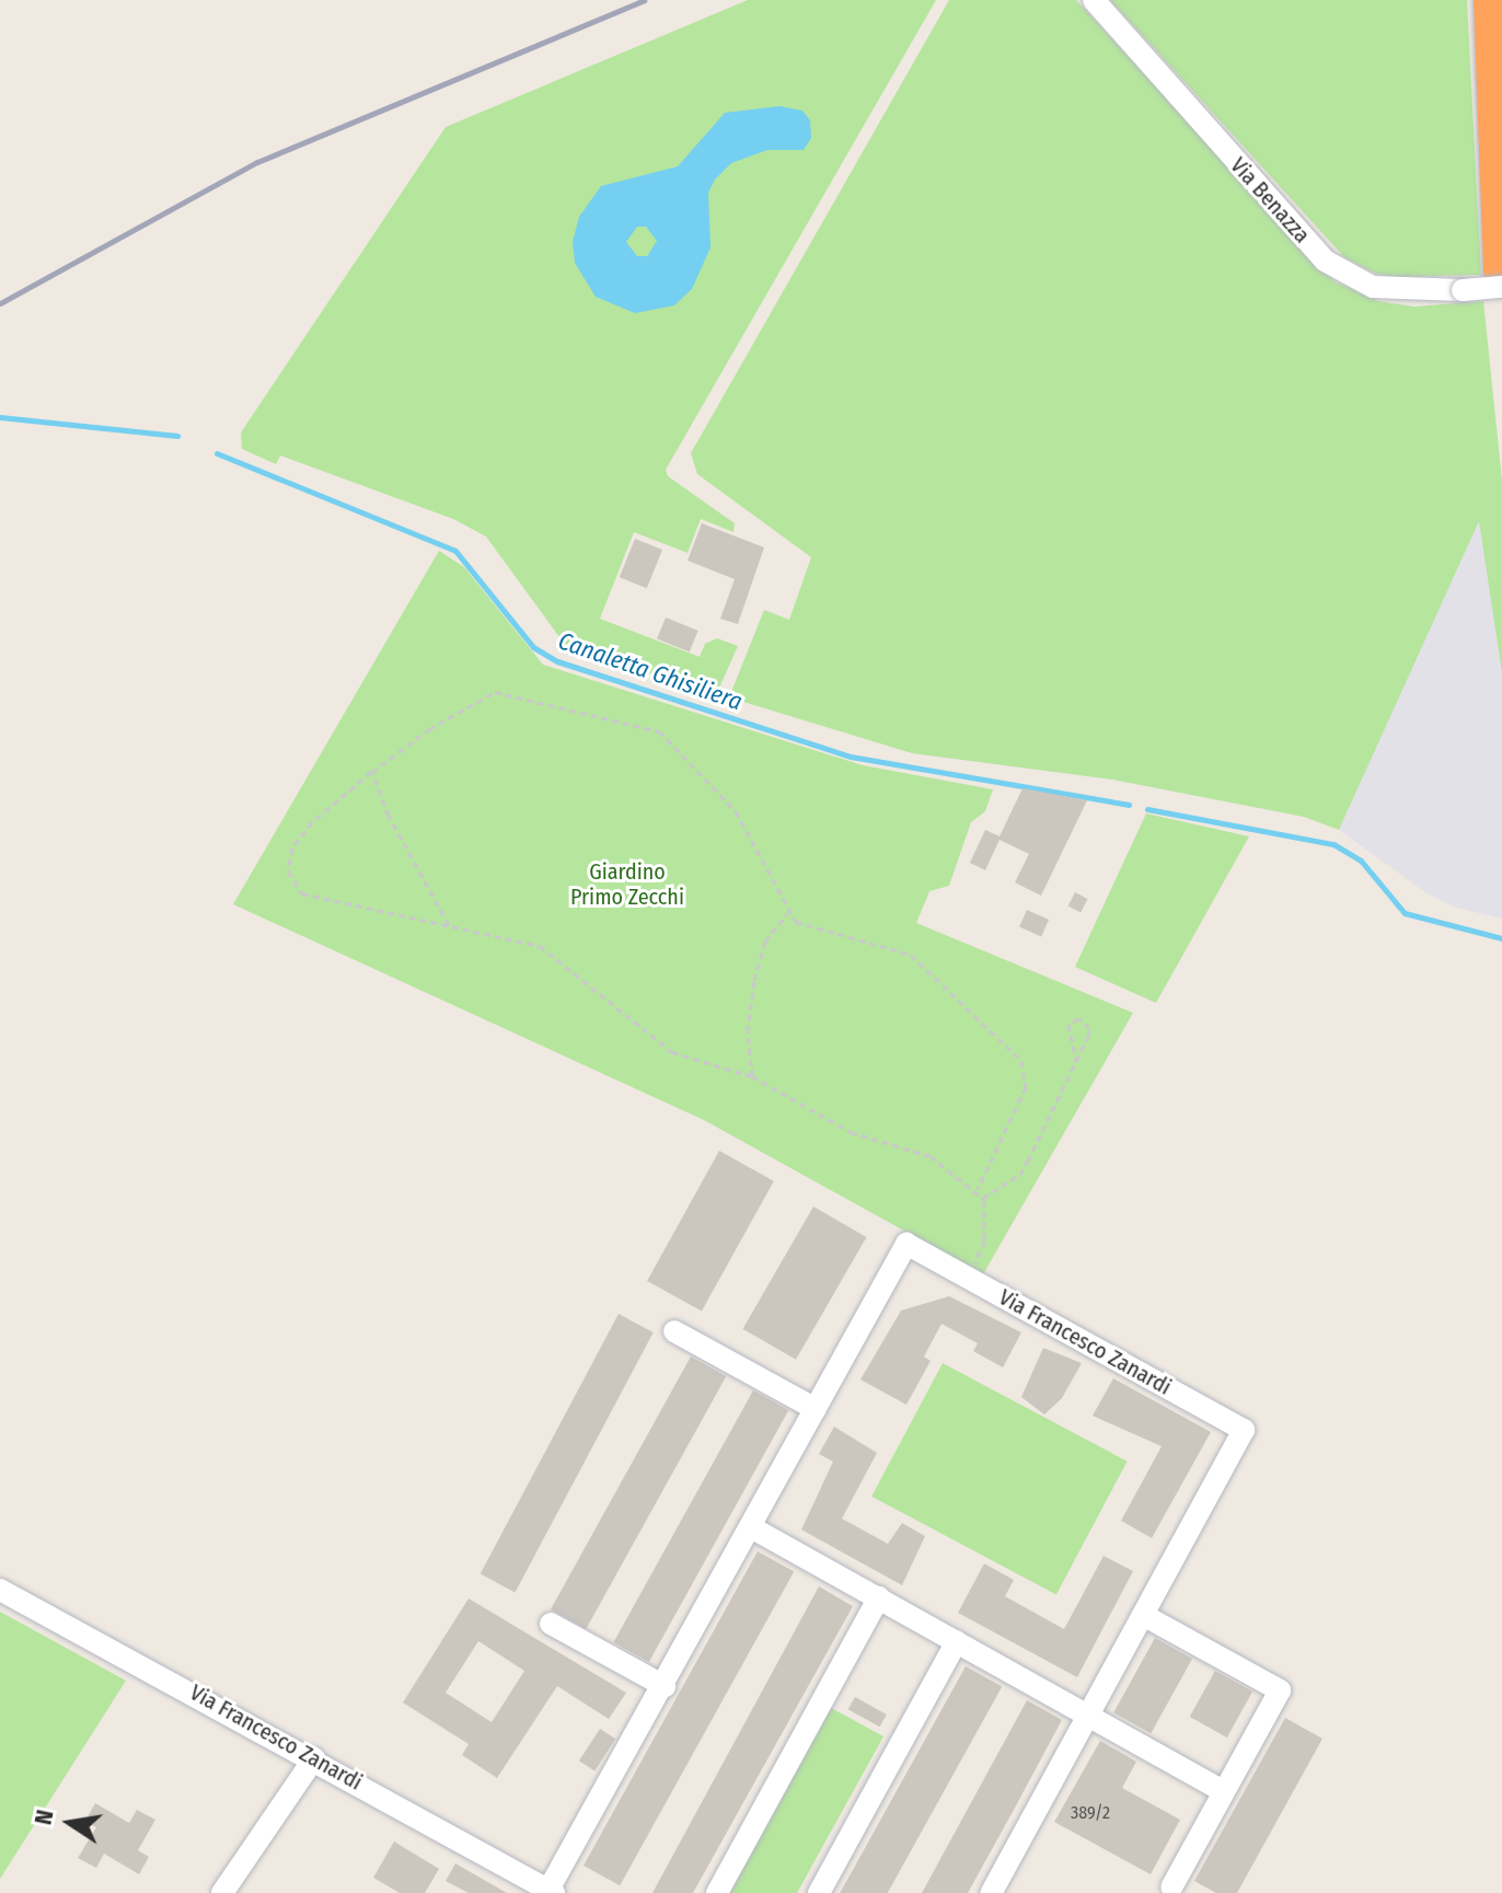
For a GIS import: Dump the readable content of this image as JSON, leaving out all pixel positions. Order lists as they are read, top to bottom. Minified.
{"streets":{"street":["Via Benazza","Via Francesco Zanardi"]},"water":["Canaletta Ghisiliera"],"parks":["Giardino Primo Zecchi"],"house_numbers":["389/2"],"north":"left"}
